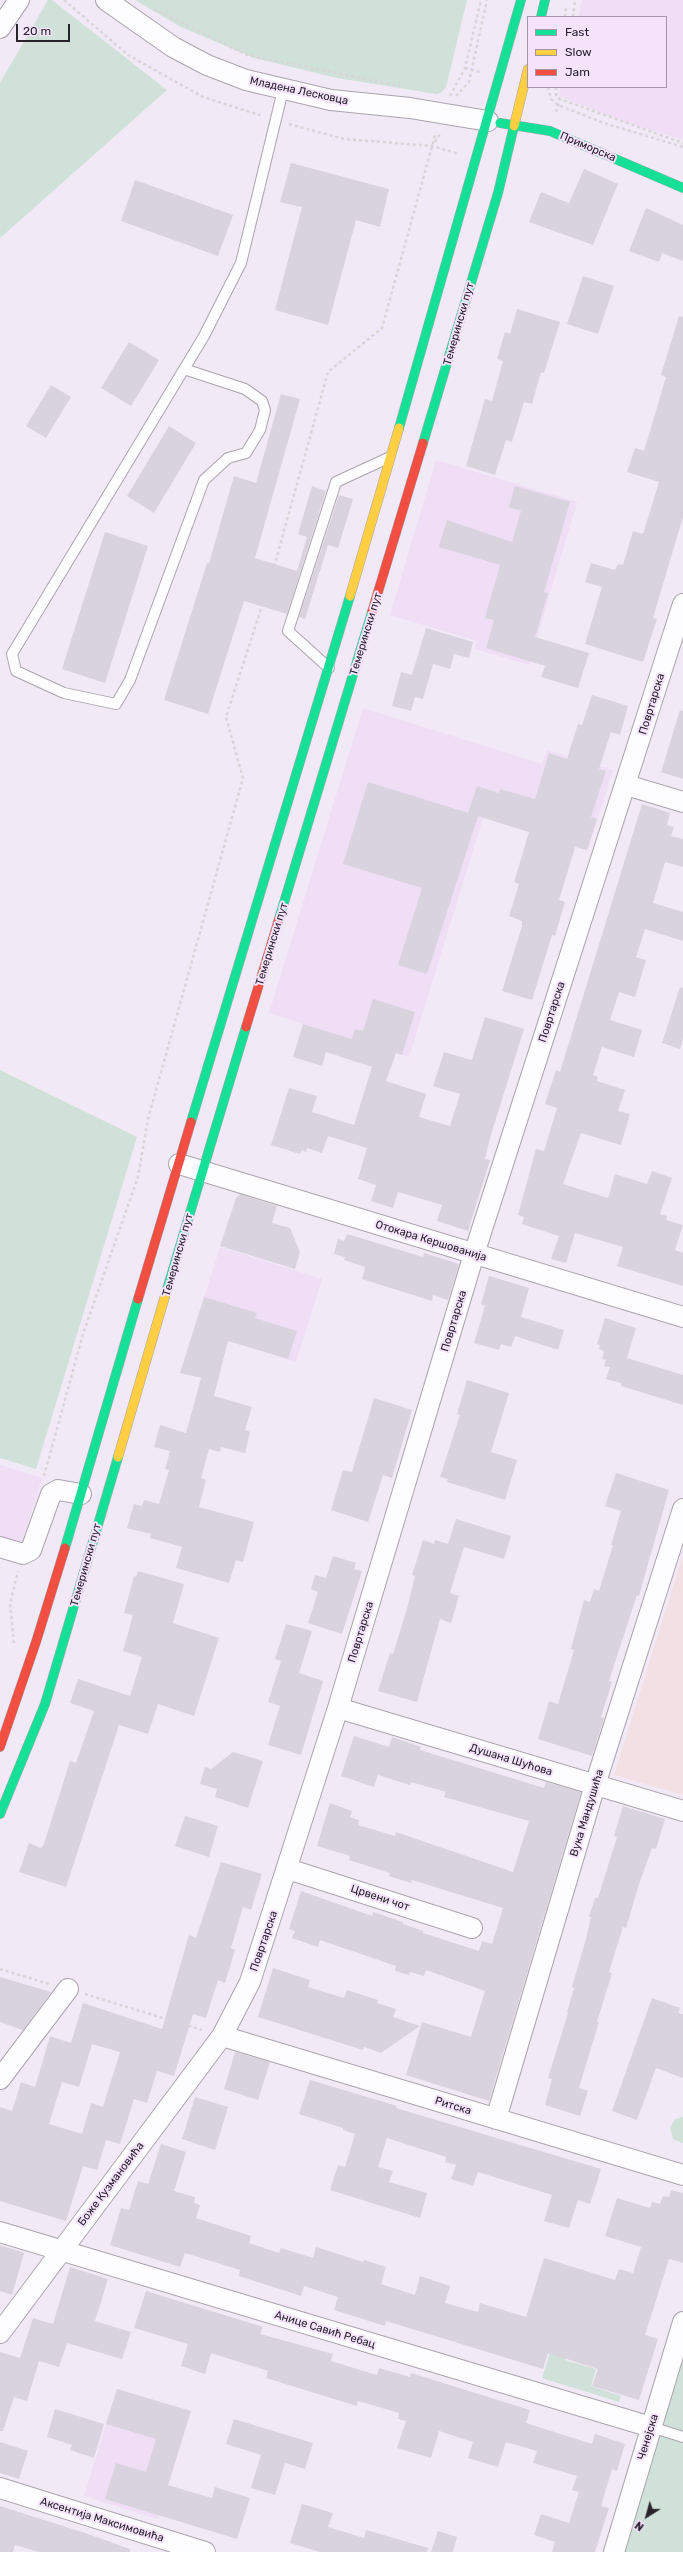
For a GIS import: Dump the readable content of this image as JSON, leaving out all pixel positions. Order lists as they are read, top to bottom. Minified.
{"streets":{"main road":["Приморска","Темерински пут"],"street":["Младена Лесковца","Повртарска","Отокара Кершованија","Душана Шућова","Вука Мандушића","Црвени чот","Ритска","Боже Кузмановића","Анице Савић Ребац","Ченејска","Аксентија Максимовића"]},"crossings":[["Младена Лесковца","Приморска"],["Приморска","Темерински пут"],["Темерински пут","Отокара Кершованија"],["Повртарска","Отокара Кершованија"],["Повртарска","Душана Шућова"],["Повртарска","Црвени чот"],["Повртарска","Ритска"],["Повртарска","Боже Кузмановића"],["Душана Шућова","Вука Мандушића"],["Вука Мандушића","Ритска"],["Ритска","Боже Кузмановића"],["Боже Кузмановића","Анице Савић Ребац"],["Анице Савић Ребац","Ченејска"]],"legend":["Fast","Slow","Jam"],"scale_bar":"20 m","north":"bottom left"}
